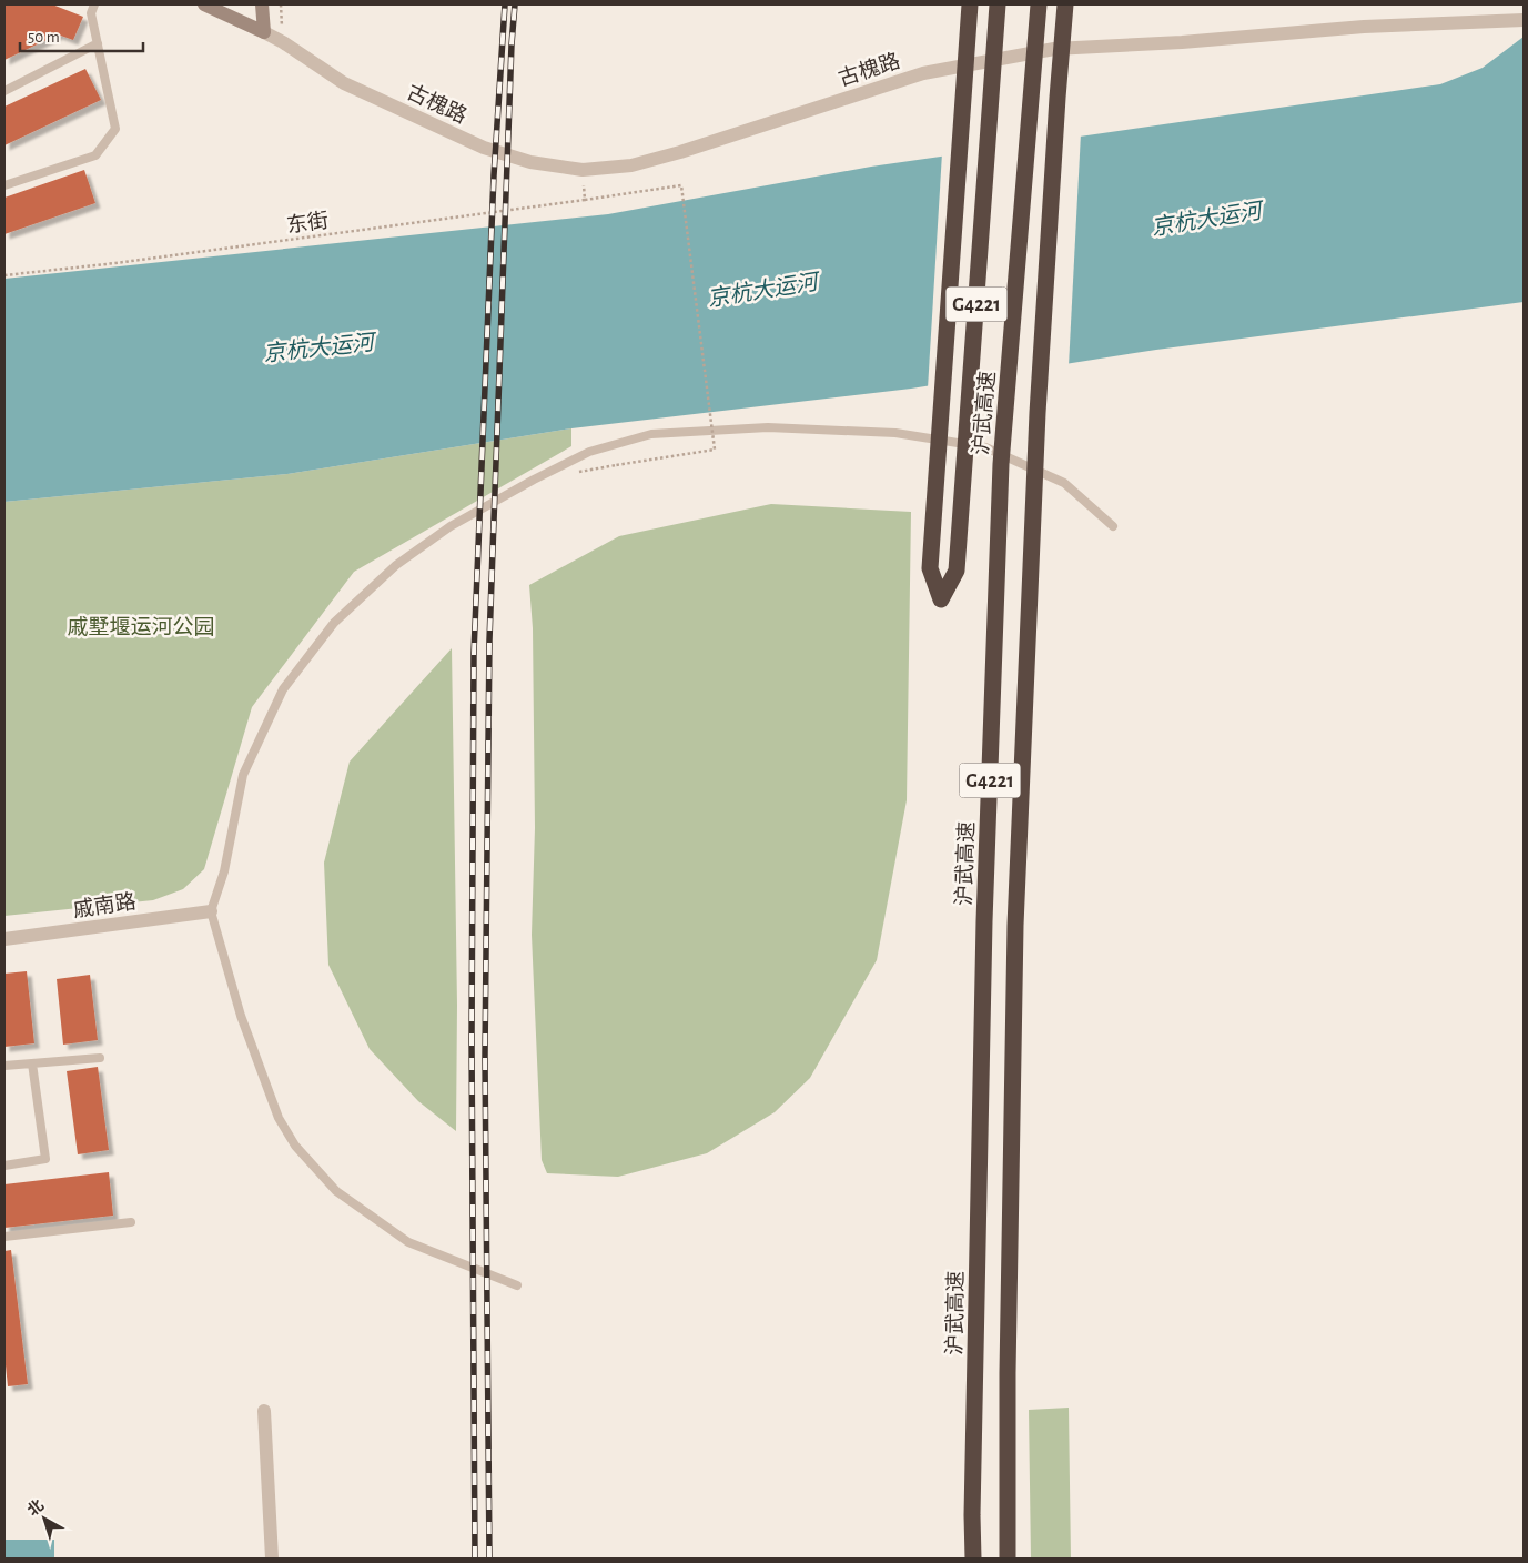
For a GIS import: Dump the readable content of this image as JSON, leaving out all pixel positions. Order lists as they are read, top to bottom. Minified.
{"streets":{"highway":["G4221","沪武高速"],"street":["古槐路","戚南路"],"path":["东街"]},"water":["京杭大运河"],"parks":["戚墅堰运河公园"],"scale_bar":"50 m","north":"top left"}
